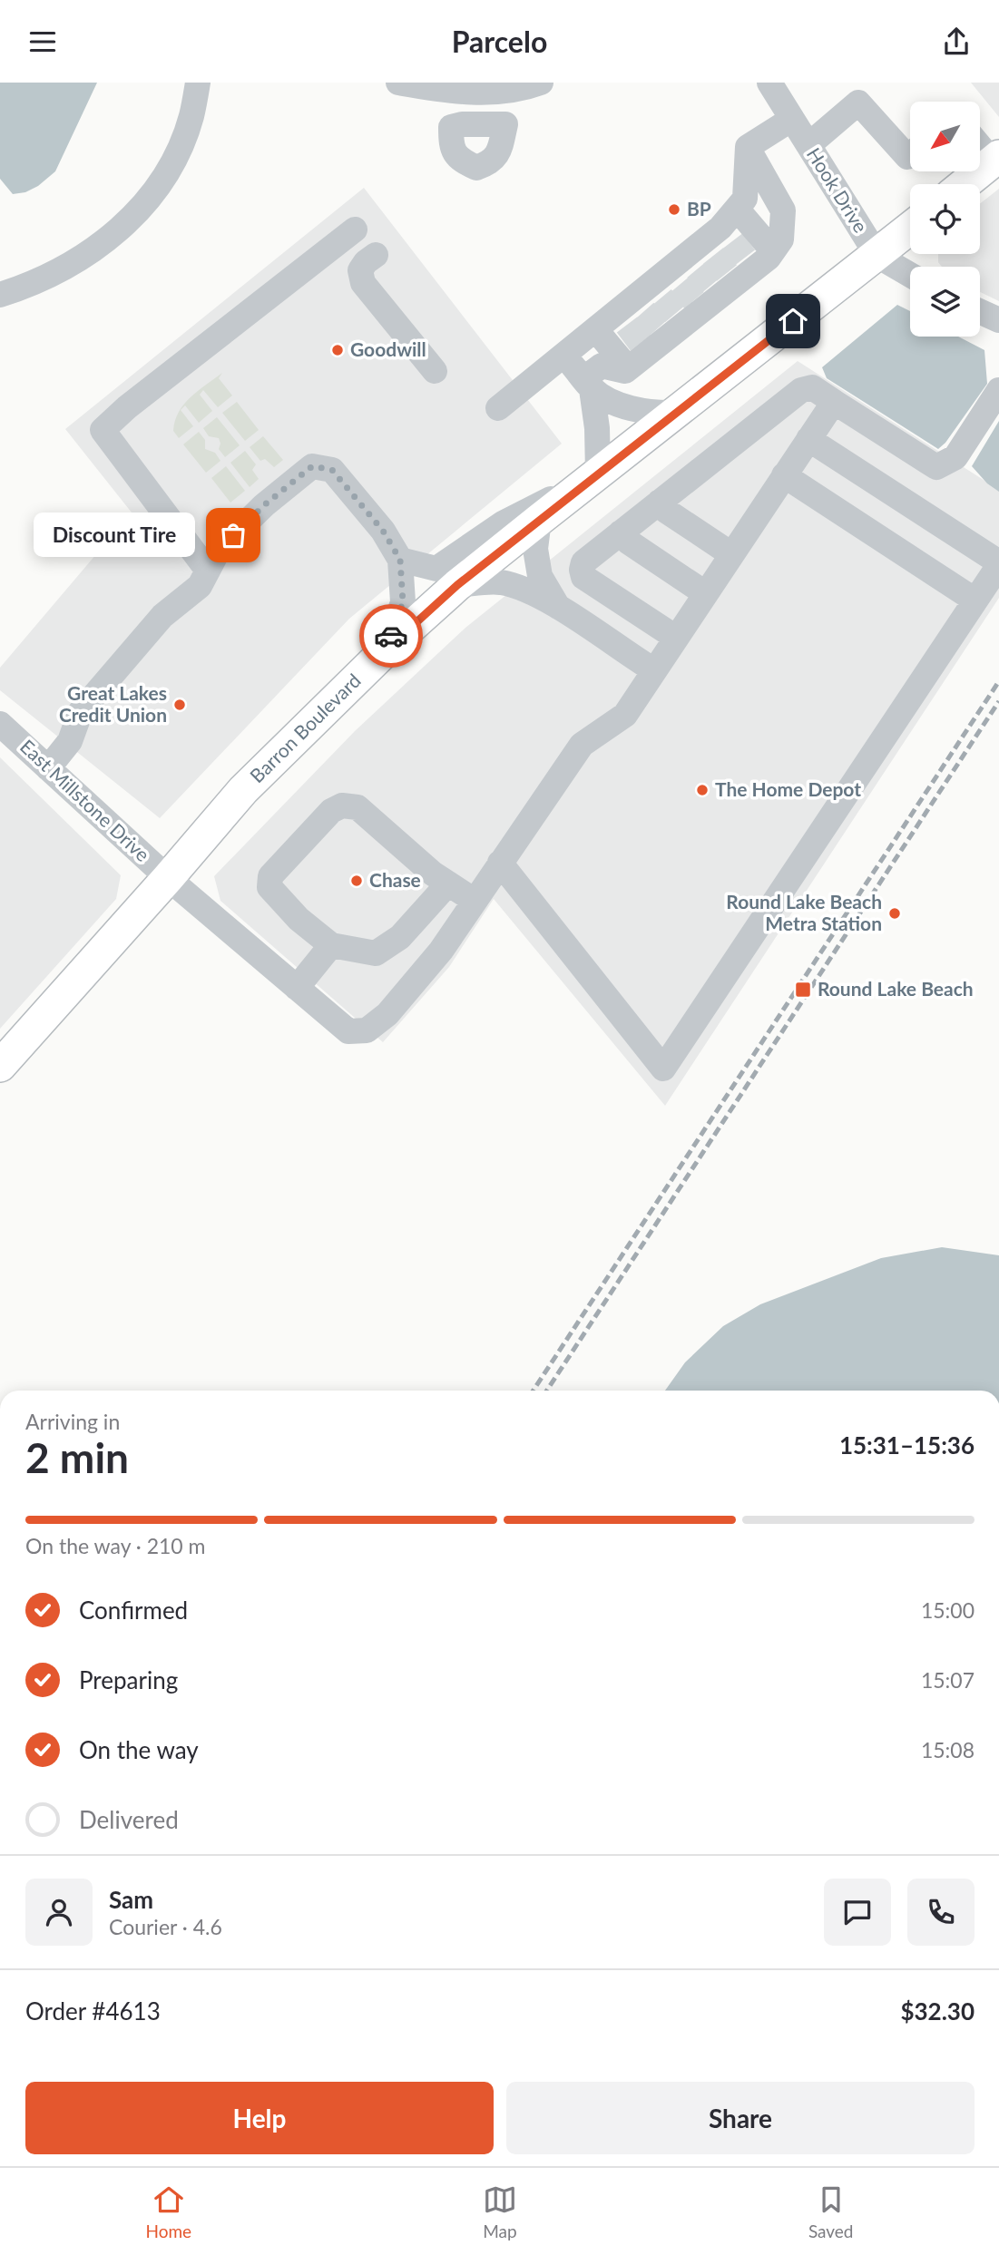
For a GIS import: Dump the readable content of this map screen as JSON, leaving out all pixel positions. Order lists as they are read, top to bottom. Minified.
{"streets":{"main road":["Barron Boulevard"],"street":["Hook Drive","East Millstone Drive"]},"crossings":[["Hook Drive","Barron Boulevard"],["Barron Boulevard","East Millstone Drive"]],"places":{"other":["BP","Goodwill","Discount Tire","Great Lakes Credit Union","The Home Depot","Chase","Round Lake Beach Metra Station"],"transit":["Round Lake Beach"]},"north":"bottom left","page":{"header":"Parcelo","bubble":"Discount Tire","heading":["2 min","Arriving in","15:31–15:36"],"panel":["Sam","Courier · 4.6","Order #4613","$32.30"],"bar":"On the way · 210 m","list":[["Confirmed","15:00"],["Preparing","15:07"],["On the way","15:08"],"Delivered"],"buttons":["Help","Share"],"tabs":["Home","Map","Saved"]}}
